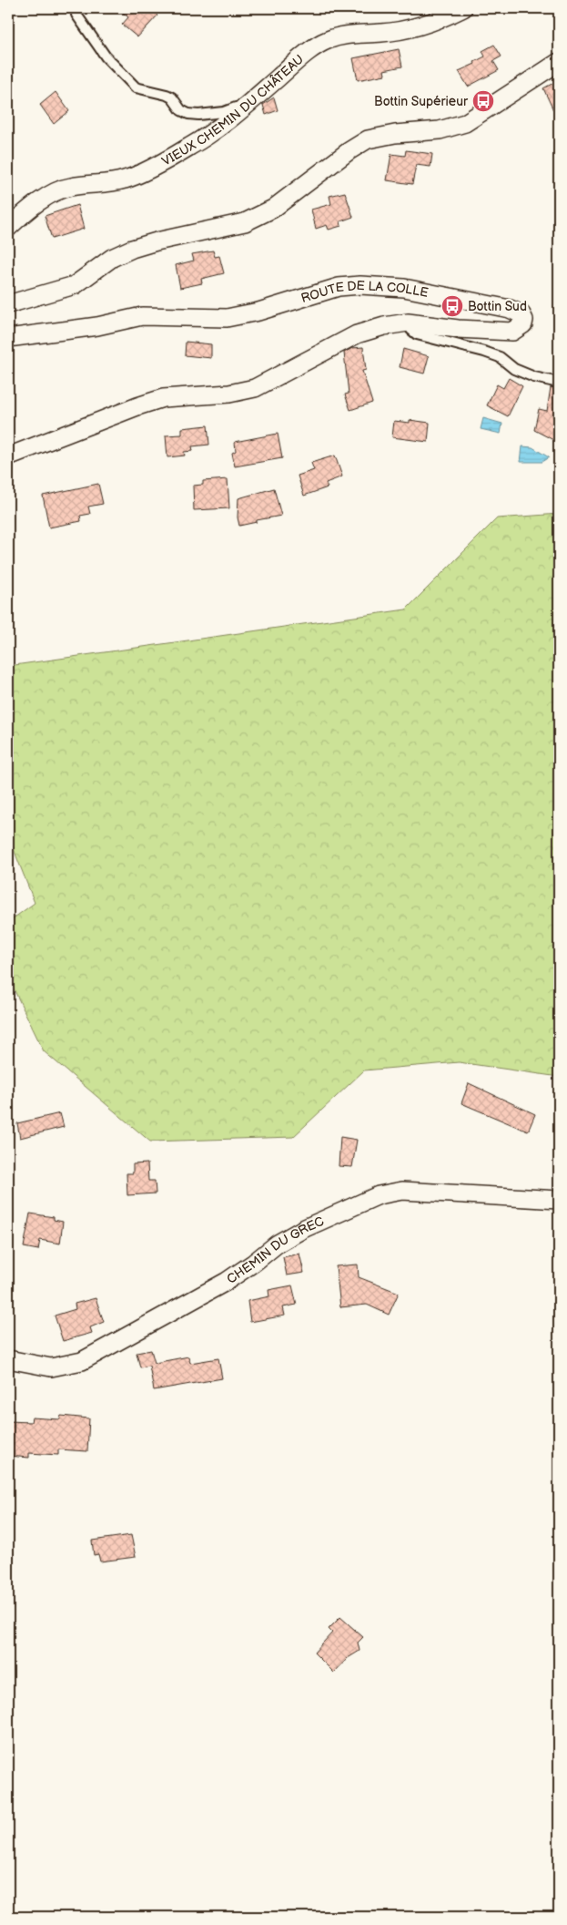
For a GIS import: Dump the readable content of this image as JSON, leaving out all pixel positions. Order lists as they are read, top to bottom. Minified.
{"streets":{"street":["VIEUX CHEMIN DU CHÂTEAU","ROUTE DE LA COLLE","CHEMIN DU GREC"]},"places":{"bus stop":["Bottin Supérieur","Bottin Sud"]}}
